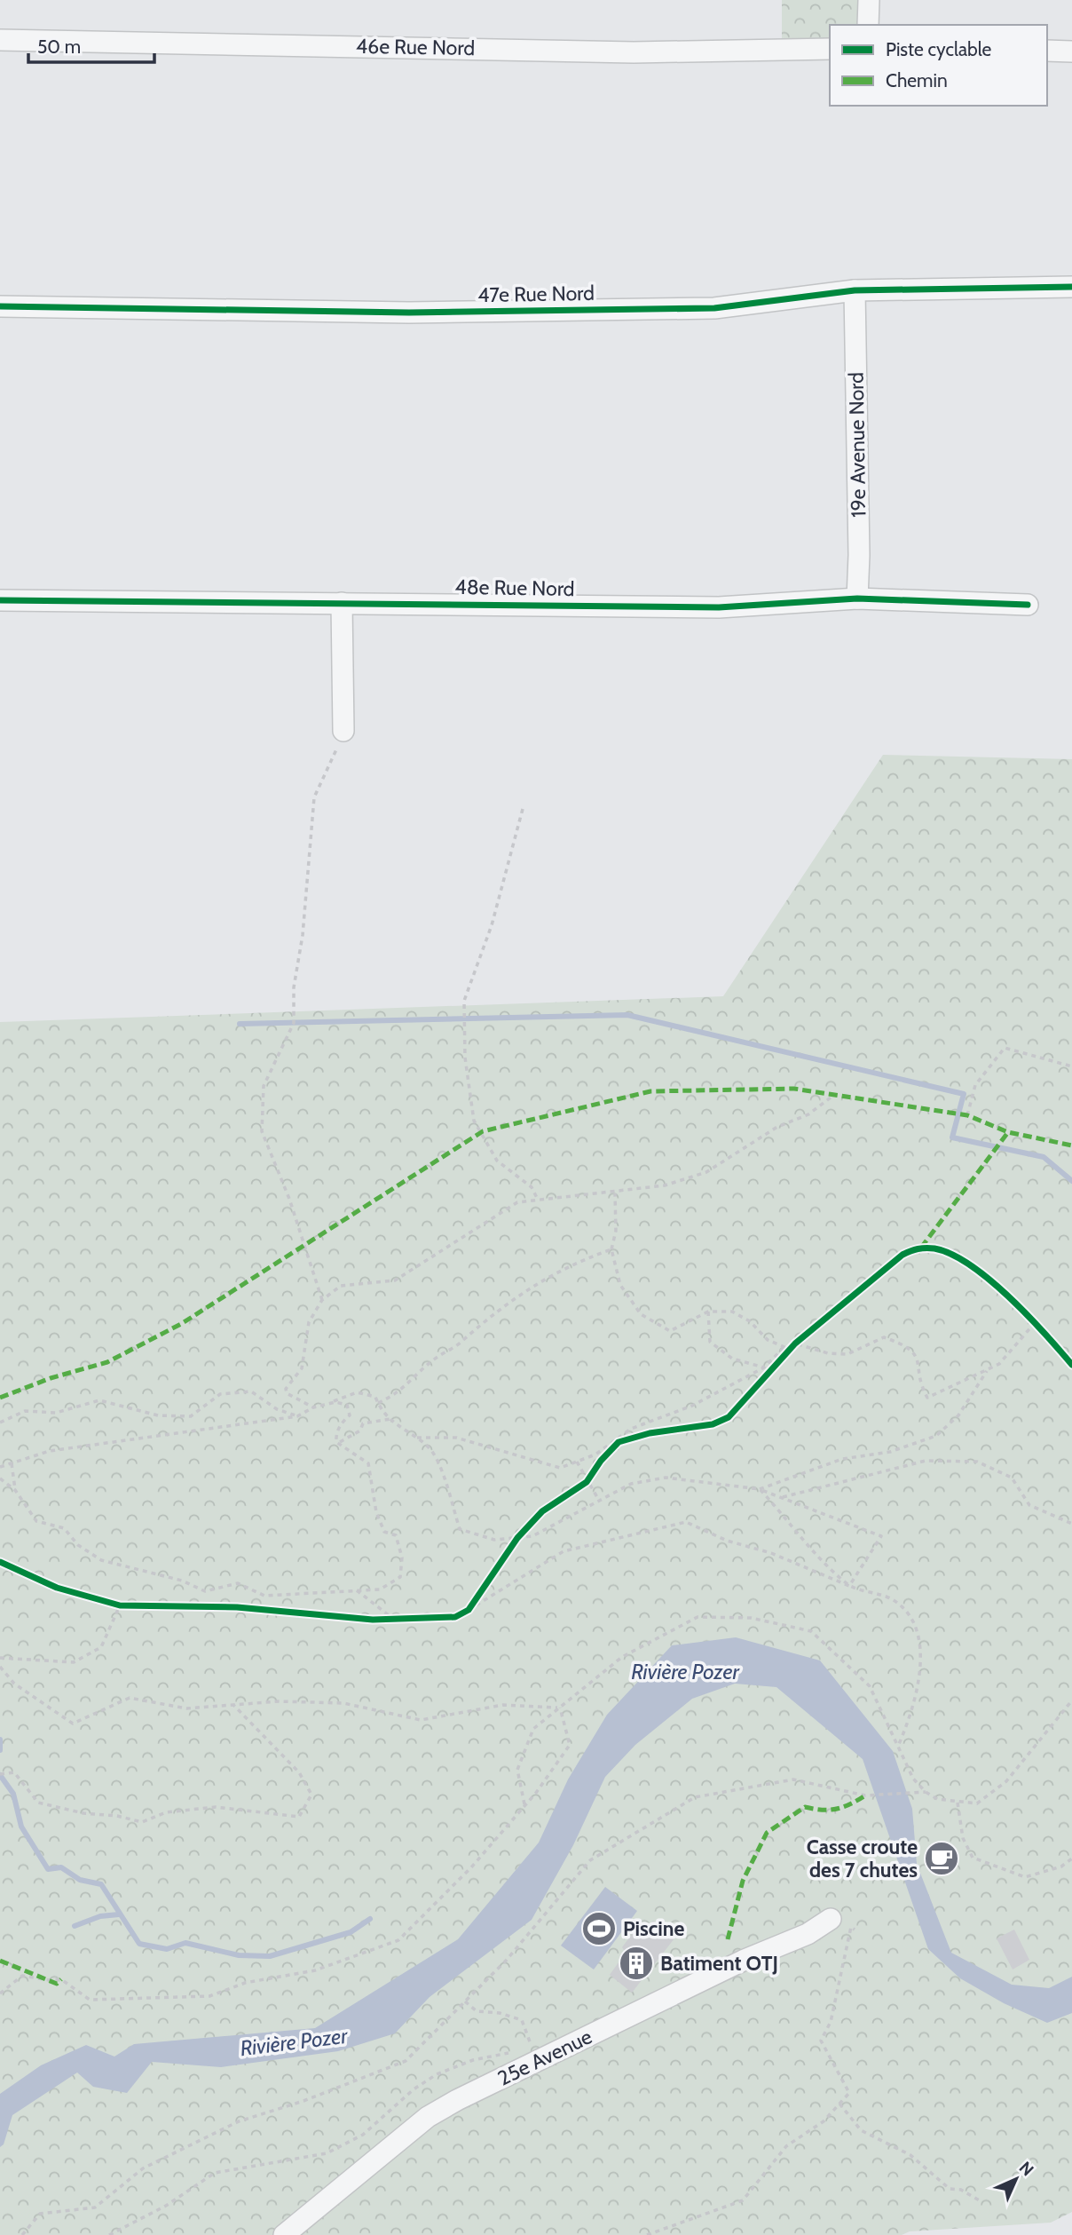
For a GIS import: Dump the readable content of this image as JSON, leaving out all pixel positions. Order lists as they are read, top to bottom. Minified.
{"streets":{"street":["46e Rue Nord","47e Rue Nord","19e Avenue Nord","48e Rue Nord","25e Avenue"]},"crossings":[["47e Rue Nord","19e Avenue Nord"],["19e Avenue Nord","48e Rue Nord"]],"water":["Rivière Pozer"],"places":{"cafe":["Casse croute des 7 chutes"],"sports":["Piscine"],"building":["Batiment OTJ"]},"legend":["Piste cyclable","Chemin"],"scale_bar":"50 m","north":"top right"}
